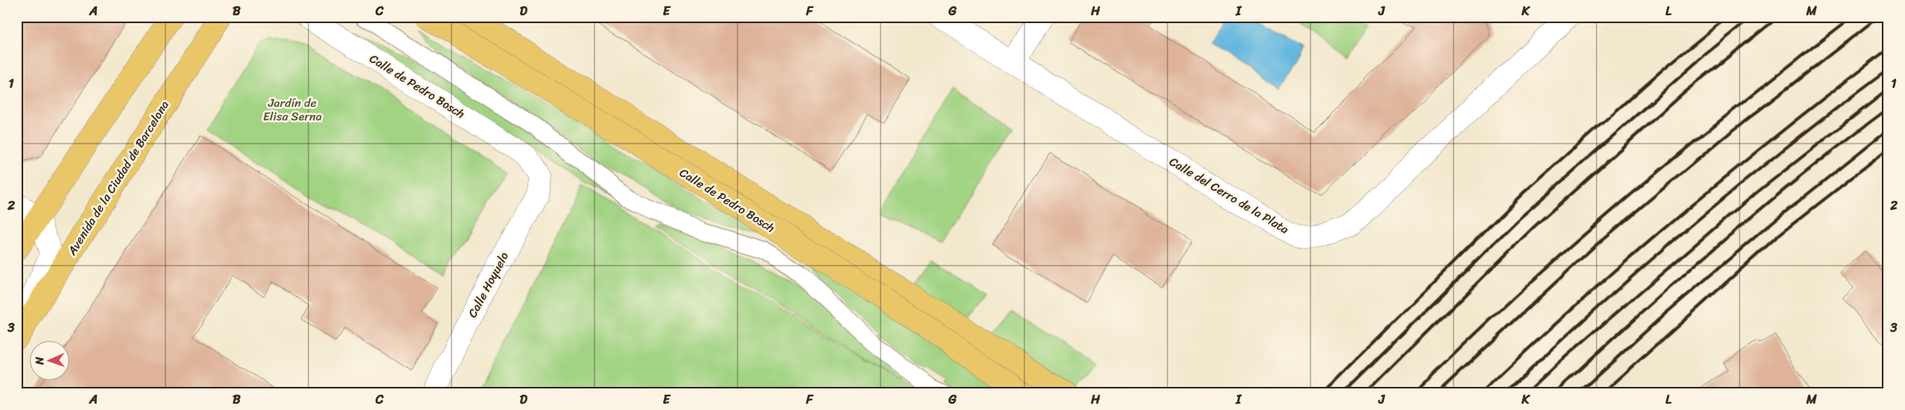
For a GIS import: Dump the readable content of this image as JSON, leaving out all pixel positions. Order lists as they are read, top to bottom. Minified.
{"streets":{"main road":["Calle de Pedro Bosch","Avenida de la Ciudad de Barcelona"],"street":["Calle del Cerro de la Plata","Calle Hoyuelo"]},"crossings":[["Calle de Pedro Bosch","Calle Hoyuelo"]],"parks":["Jardín de Elisa Serna"],"north":"left","grid":{"columns":["A","B","C","D","E","F","G","H","I","J","K","L","M"],"rows":["1","2","3"]}}
